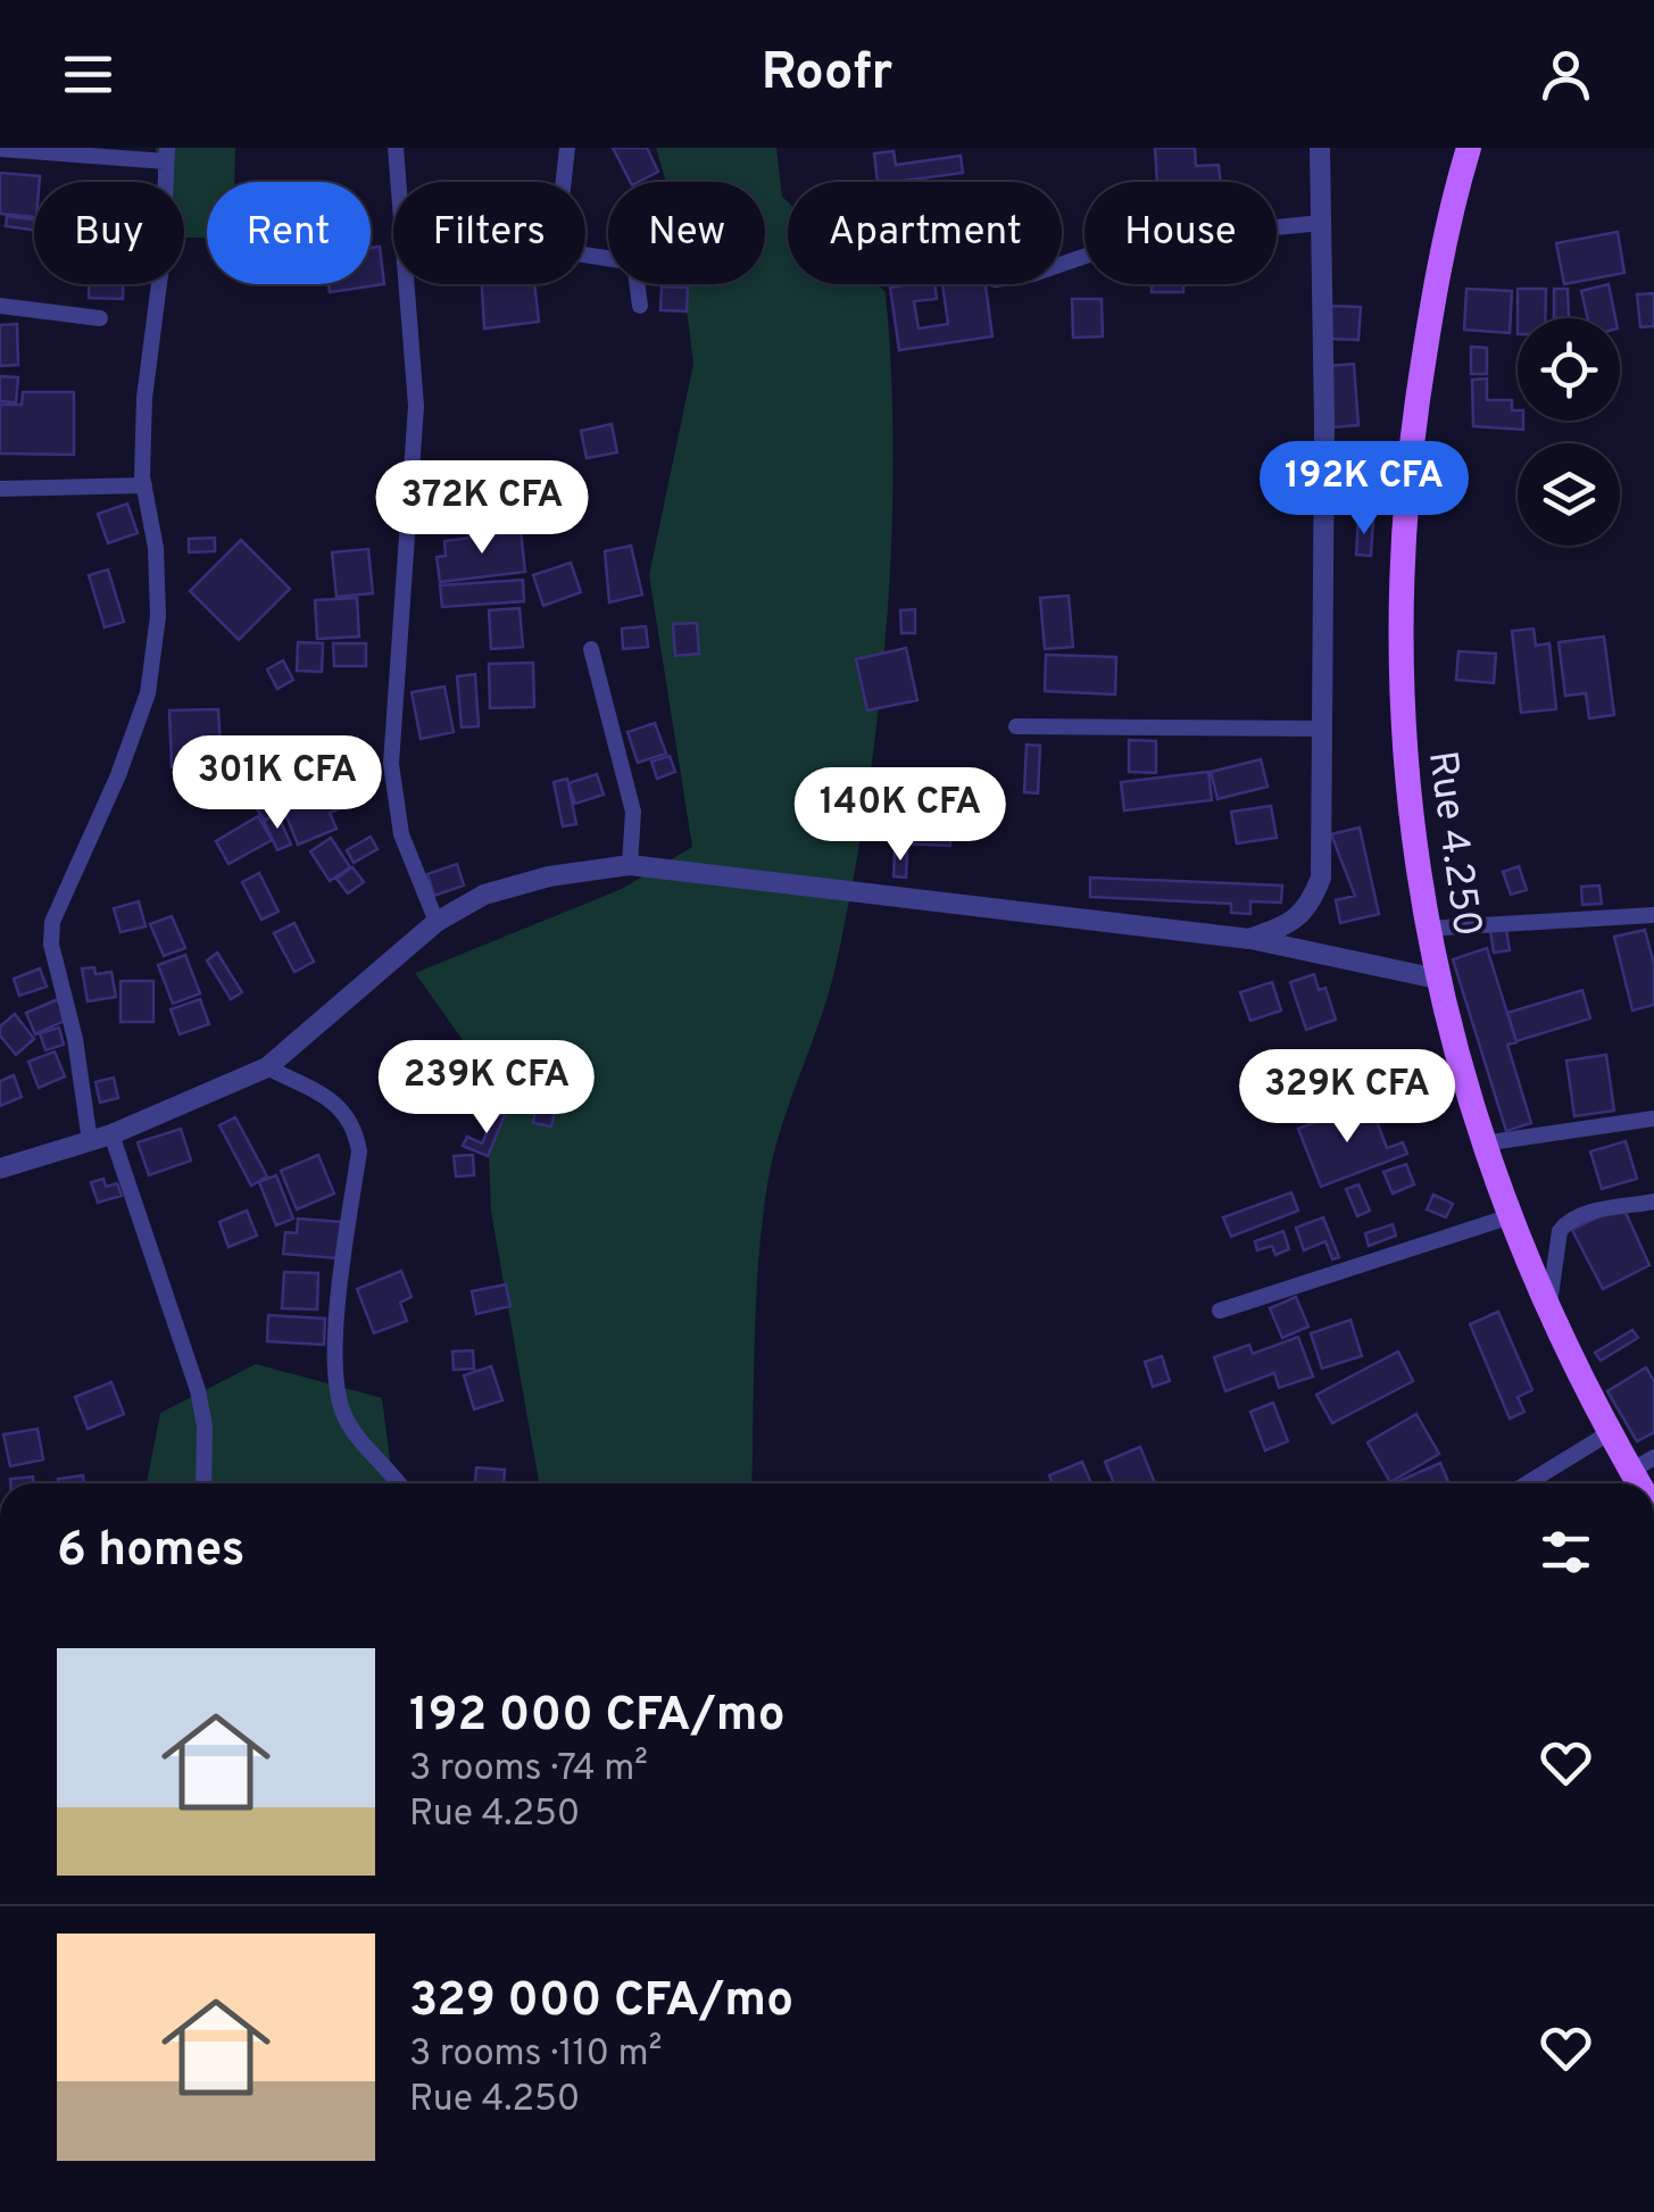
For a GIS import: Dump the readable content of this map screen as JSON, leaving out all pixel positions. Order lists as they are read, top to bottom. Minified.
{"streets":{"main road":["Rue 4.250"]},"page":{"header":"Roofr","chip":["Buy","Rent","Filters","New","Apartment","House"],"price":["192K CFA","372K CFA","301K CFA","140K CFA","239K CFA","329K CFA"],"heading":"6 homes","list":[{"name":"192 000 CFA/mo","note":"3 rooms · 74 m² · Rue 4.250"},{"name":"329 000 CFA/mo","note":"3 rooms · 110 m² · Rue 4.250"}]}}
